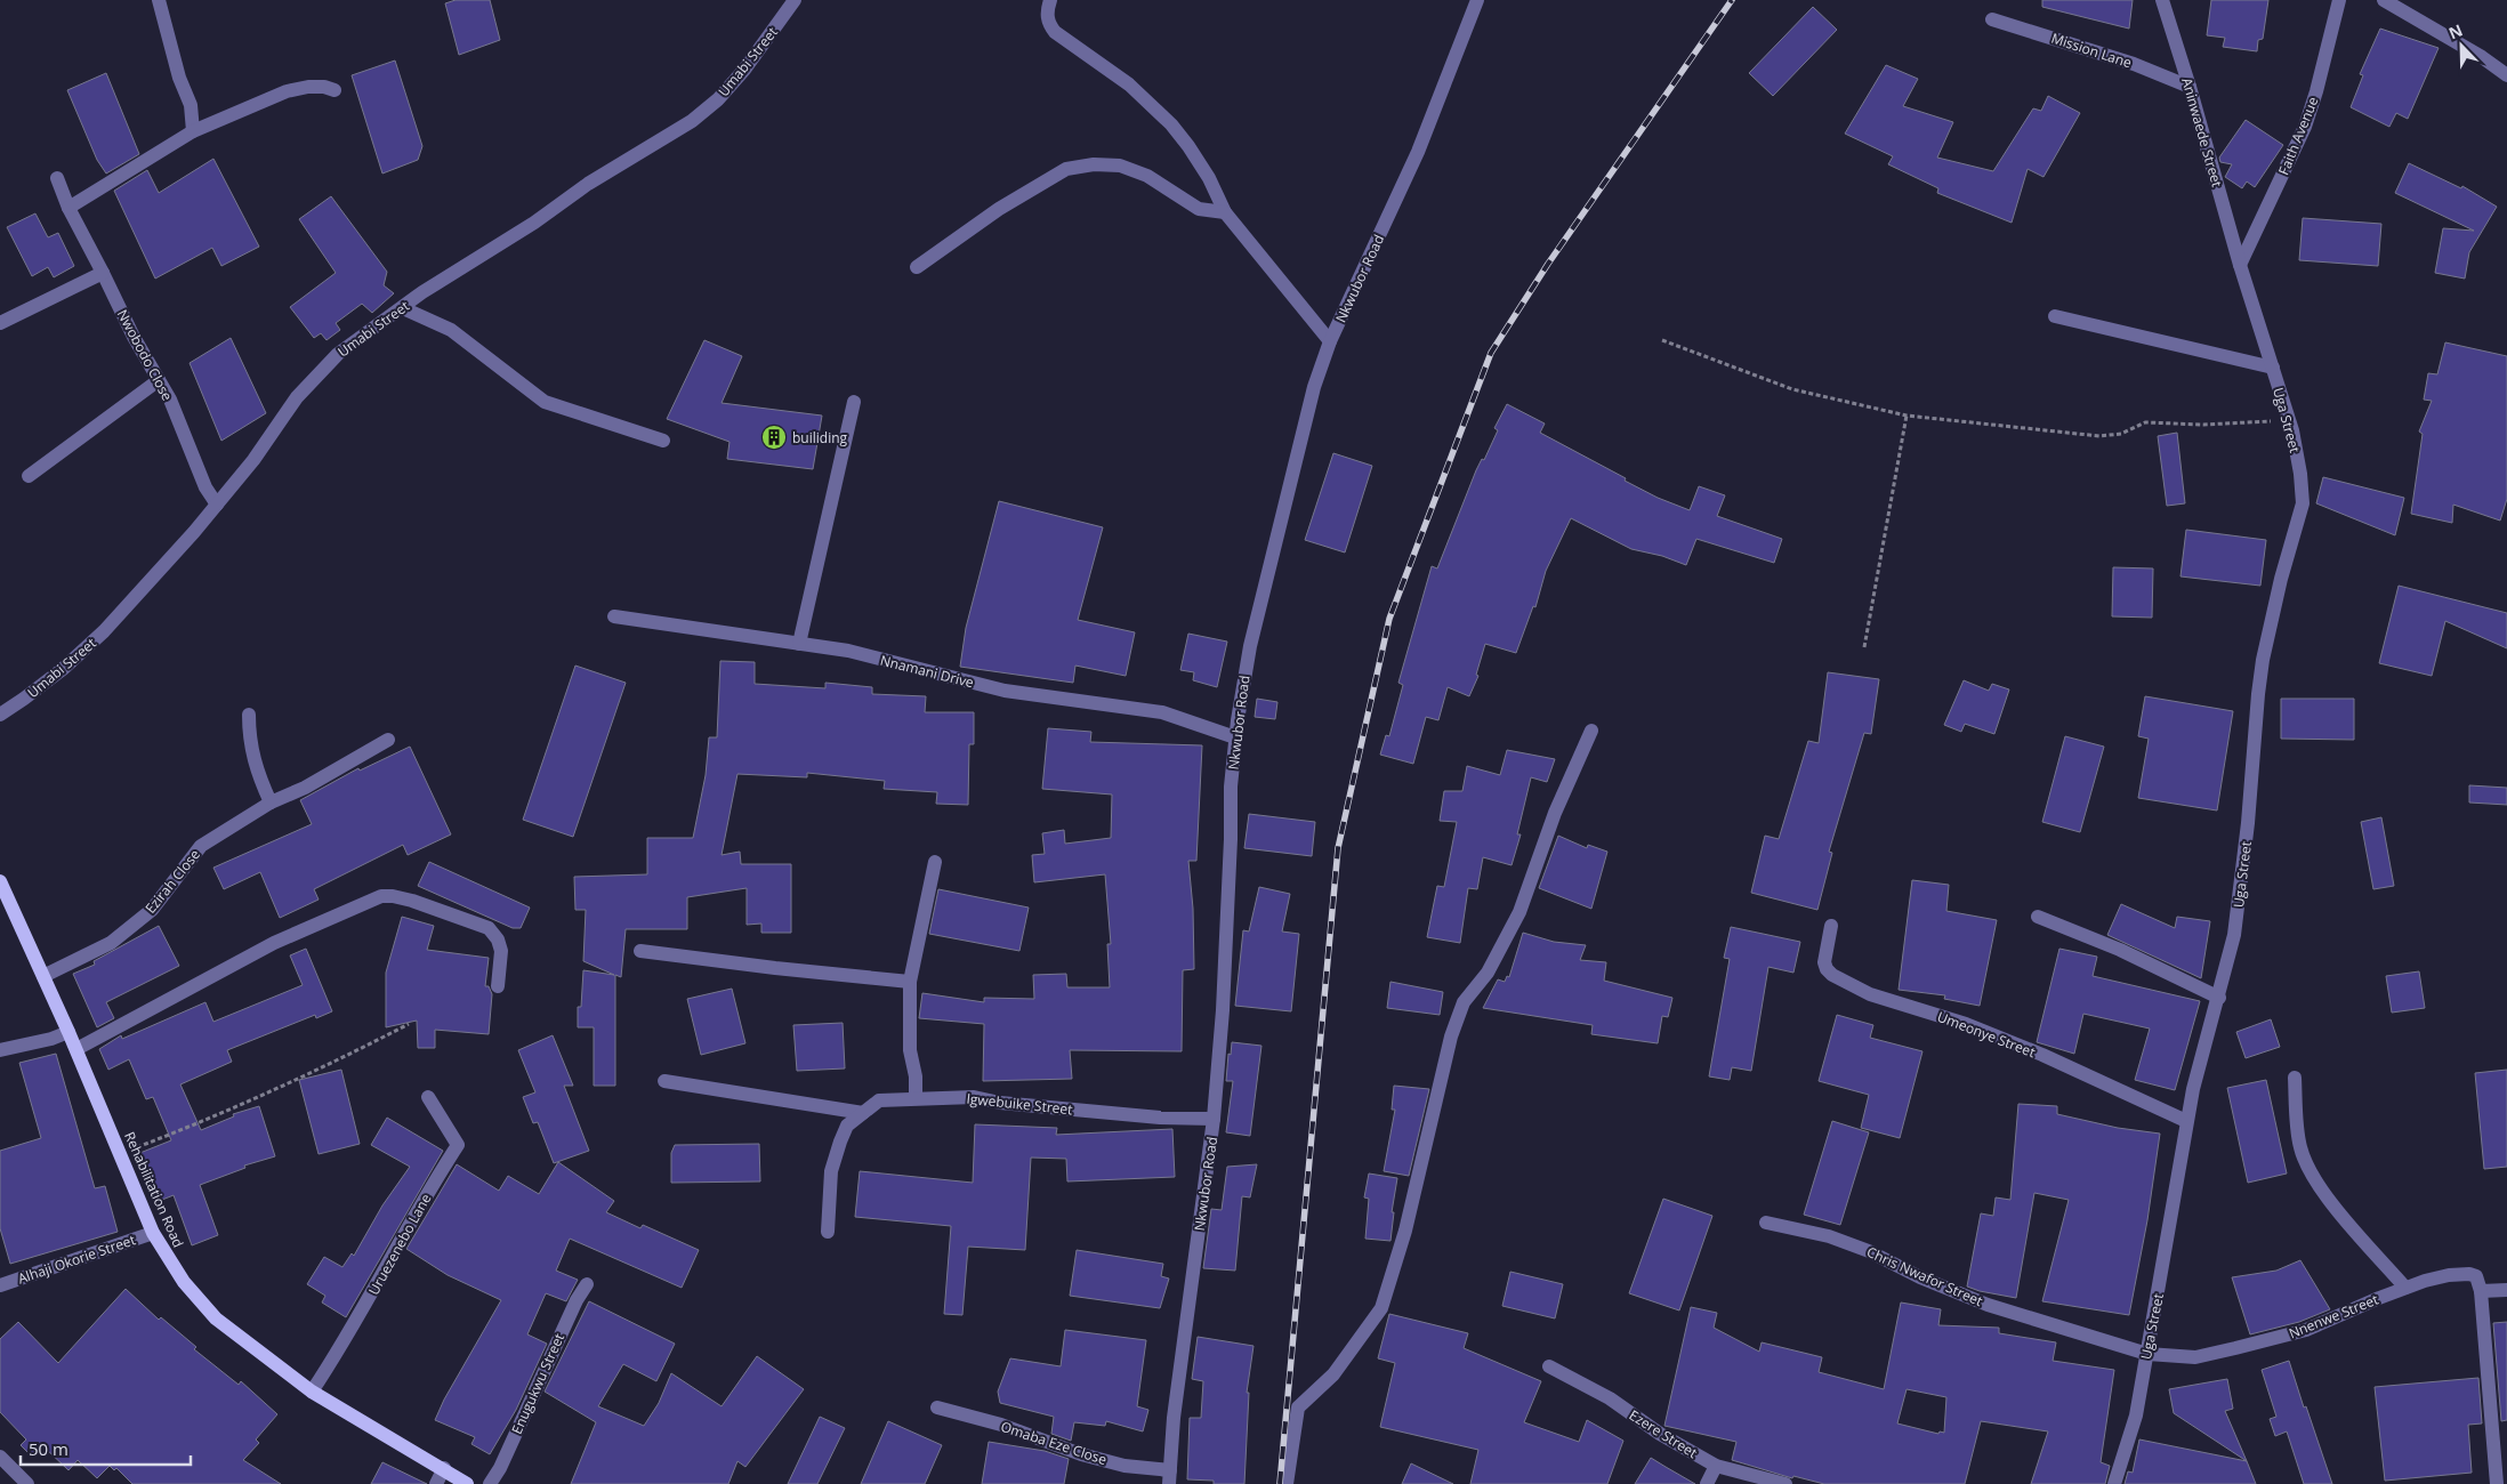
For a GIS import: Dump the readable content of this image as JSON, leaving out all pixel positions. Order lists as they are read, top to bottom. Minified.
{"streets":{"main road":["Rehabilitation Road"],"street":["Mission Lane","Umabi Street","Aninwaede Street","Faith Avenue","Nkwubor Road","Nwobodo Close","Uga Street","Nnamani Drive","Ezirah Close","Umeonye Street","Igwebuike Street","Uruezenebo Lane","Alhaji Okorie Street","Chris Nwafor Street","Nnenwe Street","Enugukwu Street","Ezere Street","Omaba Eze Close"]},"crossings":[["Mission Lane","Aninwaede Street"],["Umabi Street","Nwobodo Close"],["Aninwaede Street","Faith Avenue"],["Aninwaede Street","Uga Street"],["Faith Avenue","Uga Street"],["Nkwubor Road","Nnamani Drive"],["Nkwubor Road","Igwebuike Street"],["Nkwubor Road","Omaba Eze Close"],["Uga Street","Umeonye Street"],["Uga Street","Chris Nwafor Street"],["Uga Street","Nnenwe Street"],["Ezirah Close","Rehabilitation Road"],["Rehabilitation Road","Uruezenebo Lane"],["Rehabilitation Road","Alhaji Okorie Street"],["Chris Nwafor Street","Nnenwe Street"]],"places":{"building":["builiding"]},"scale_bar":"50 m","north":"top left"}
